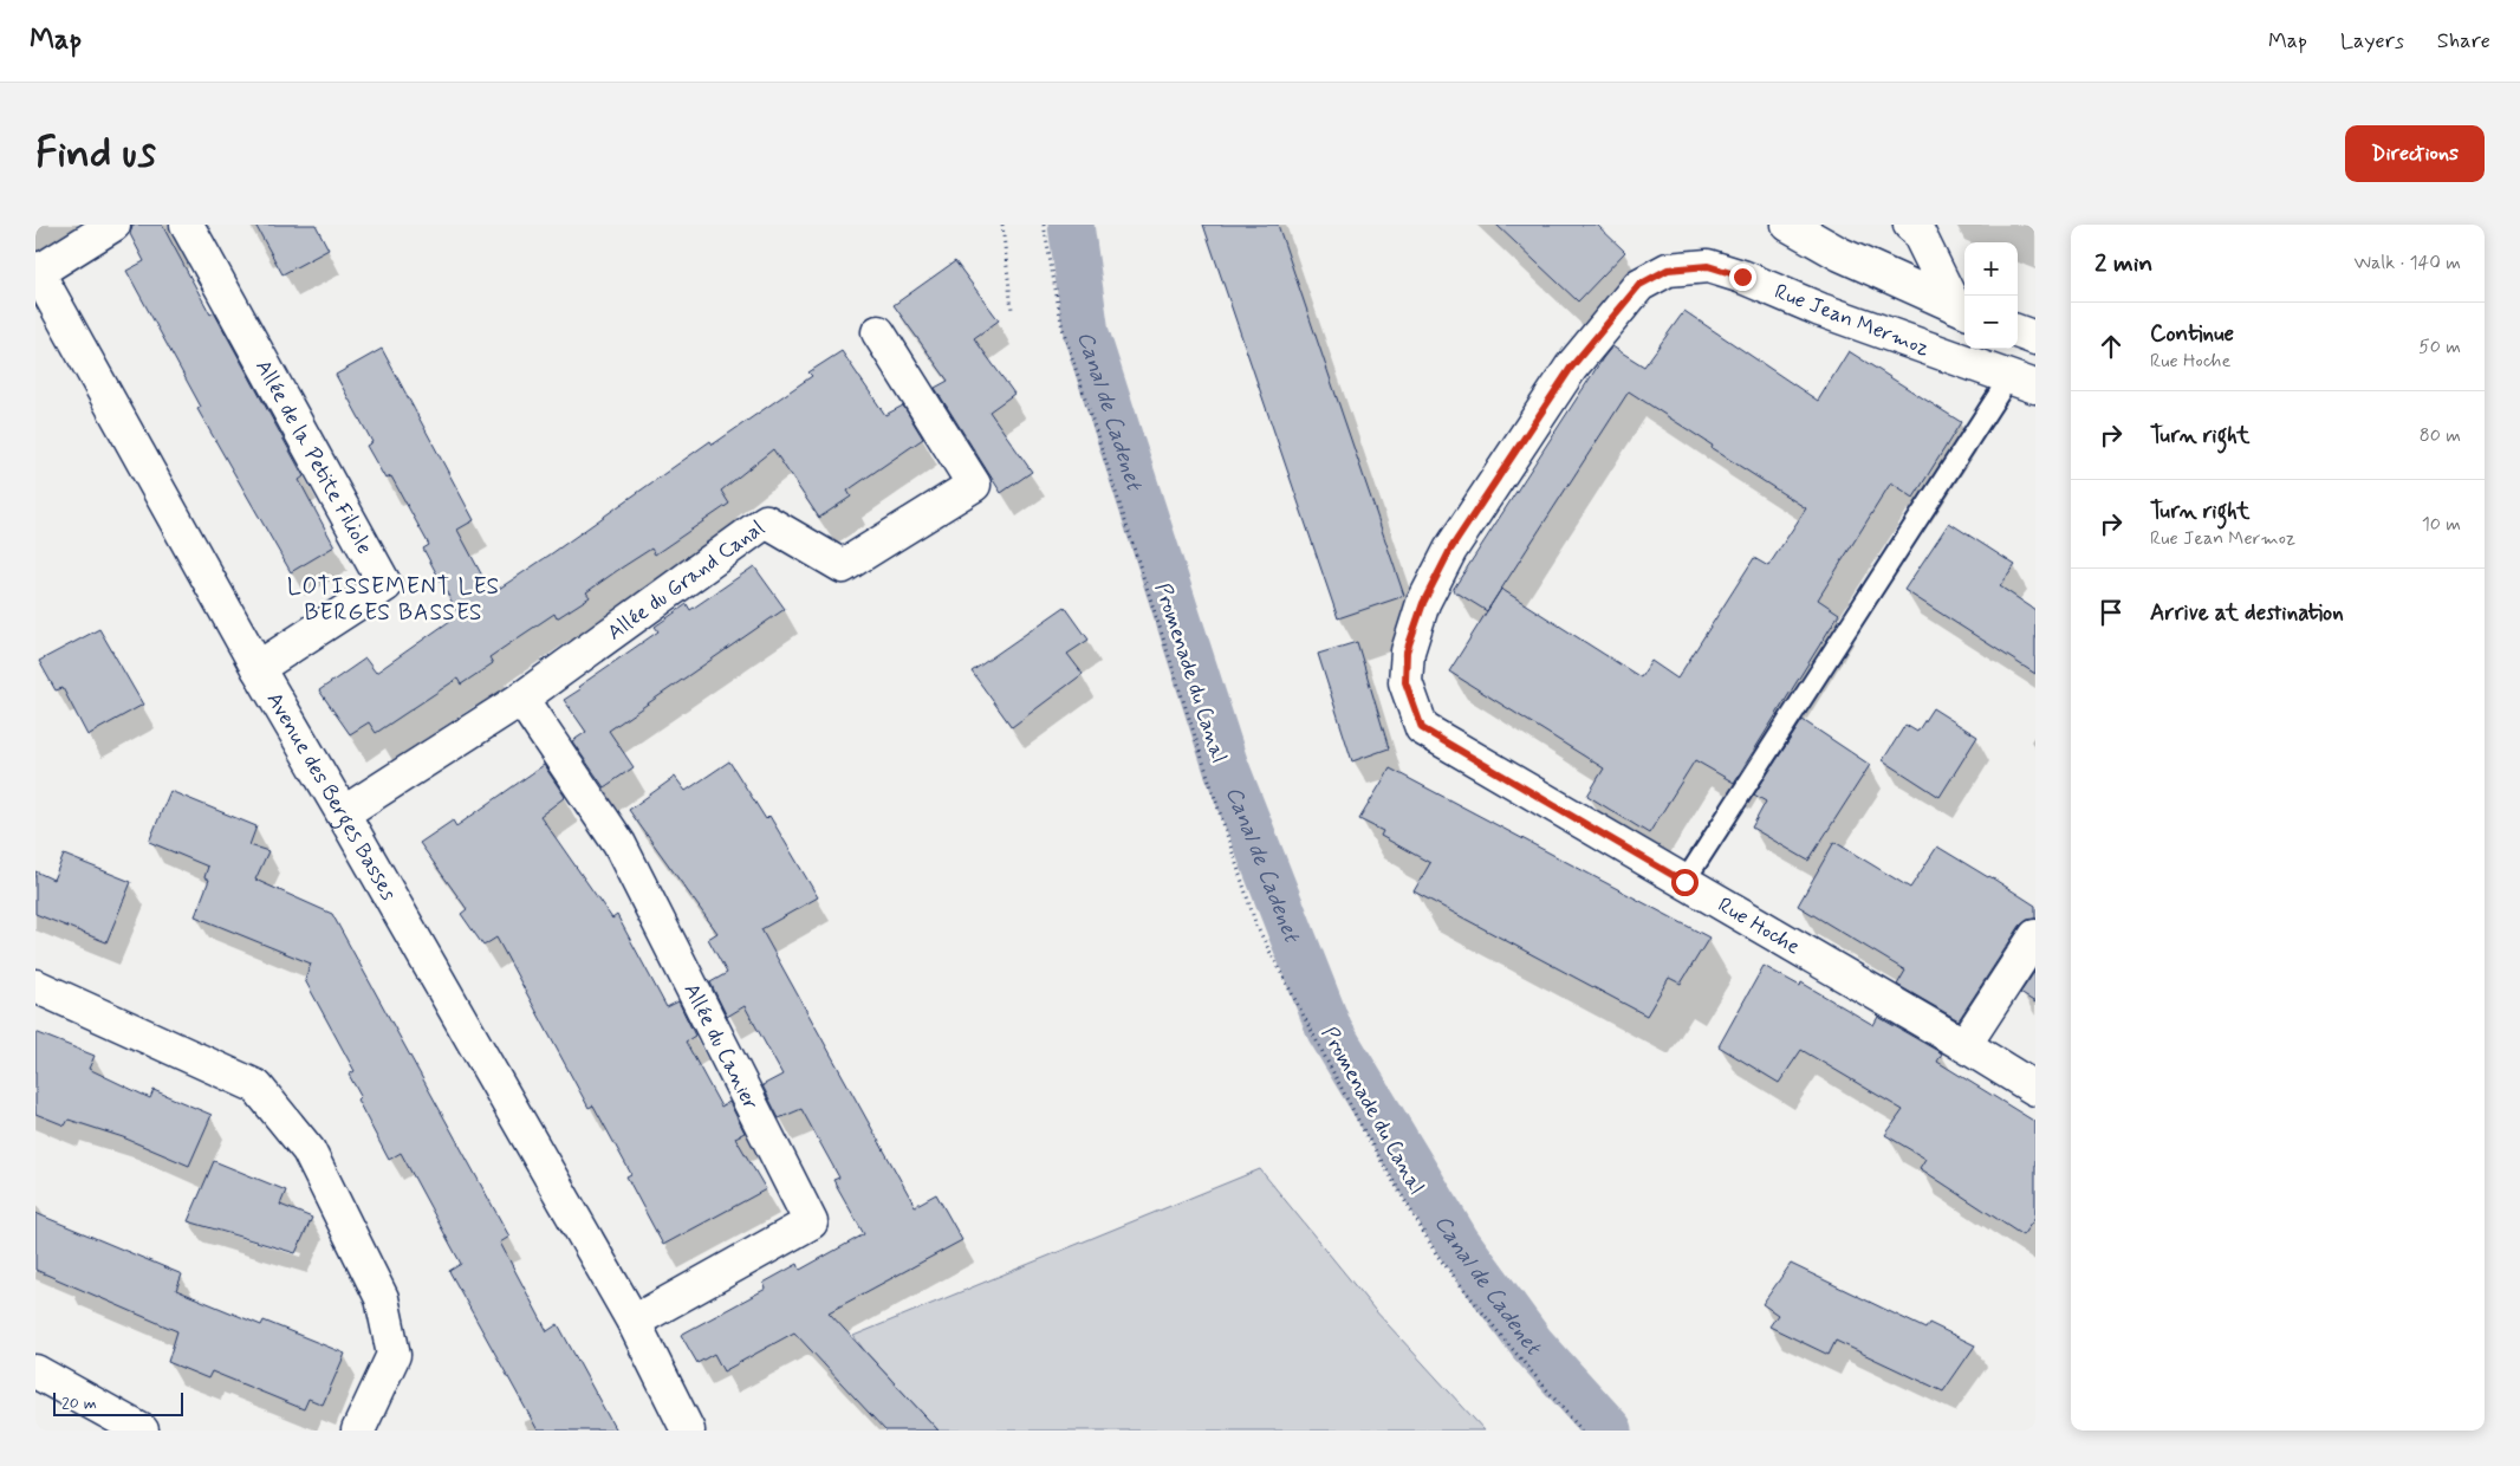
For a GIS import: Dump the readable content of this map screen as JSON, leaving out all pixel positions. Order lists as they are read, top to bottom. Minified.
{"streets":{"street":["Rue Jean Mermoz","Allée de la Petite Filiole","Allée du Grand Canal","Avenue des Berges Basses","Rue Hoche","Allée du Canier"],"path":["Promenade du Canal"]},"crossings":[["Rue Jean Mermoz","Rue Hoche"],["Allée de la Petite Filiole","Avenue des Berges Basses"],["Allée du Grand Canal","Avenue des Berges Basses"],["Allée du Grand Canal","Allée du Canier"],["Avenue des Berges Basses","Allée du Canier"]],"districts":["LOTISSEMENT LES BERGES BASSES"],"water":["Canal de Cadenet"],"scale_bar":"20 m","page":{"header":"Map","nav":["Map","Layers","Share"],"buttons":"Directions","title":"Find us","heading":["2 min","Walk · 140 m"],"map_buttons":["+","−"],"list":[["Continue","Rue Hoche","50 m"],["Turn right","80 m"],["Turn right","Rue Jean Mermoz","10 m"],"Arrive at destination"],"scale":"20 m"}}
